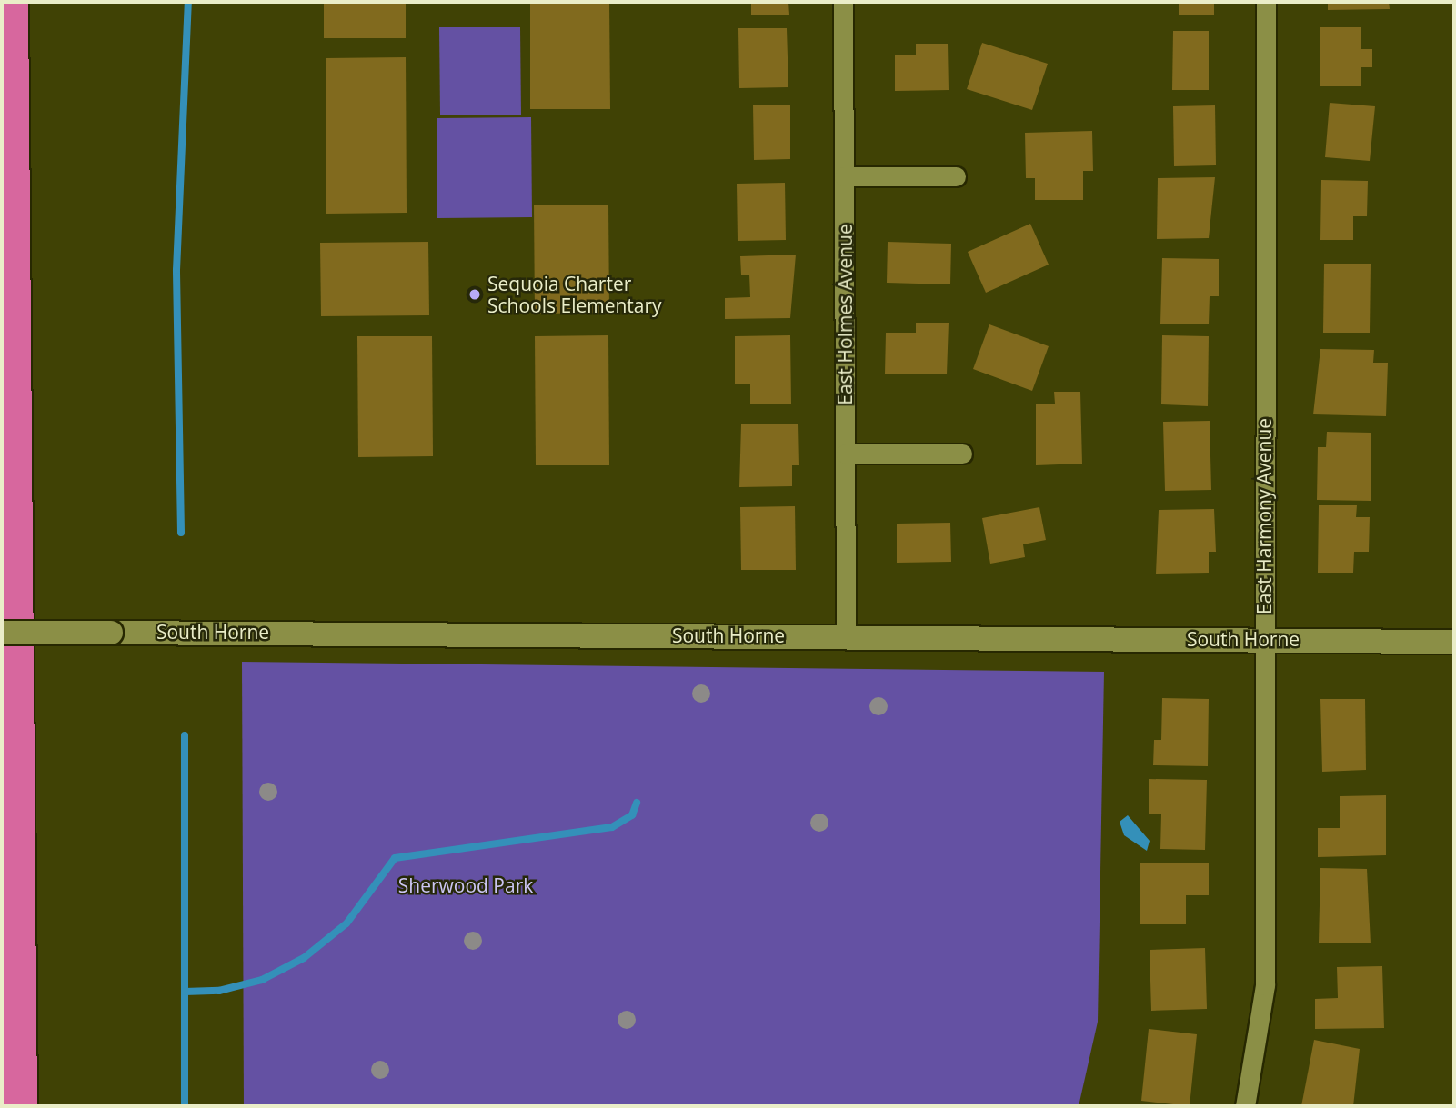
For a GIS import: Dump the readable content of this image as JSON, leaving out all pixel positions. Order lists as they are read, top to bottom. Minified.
{"streets":{"street":["East Holmes Avenue","East Harmony Avenue","South Horne"]},"crossings":[["East Holmes Avenue","South Horne"],["East Harmony Avenue","South Horne"]],"parks":["Sherwood Park"],"places":["Sequoia Charter Schools Elementary"]}
